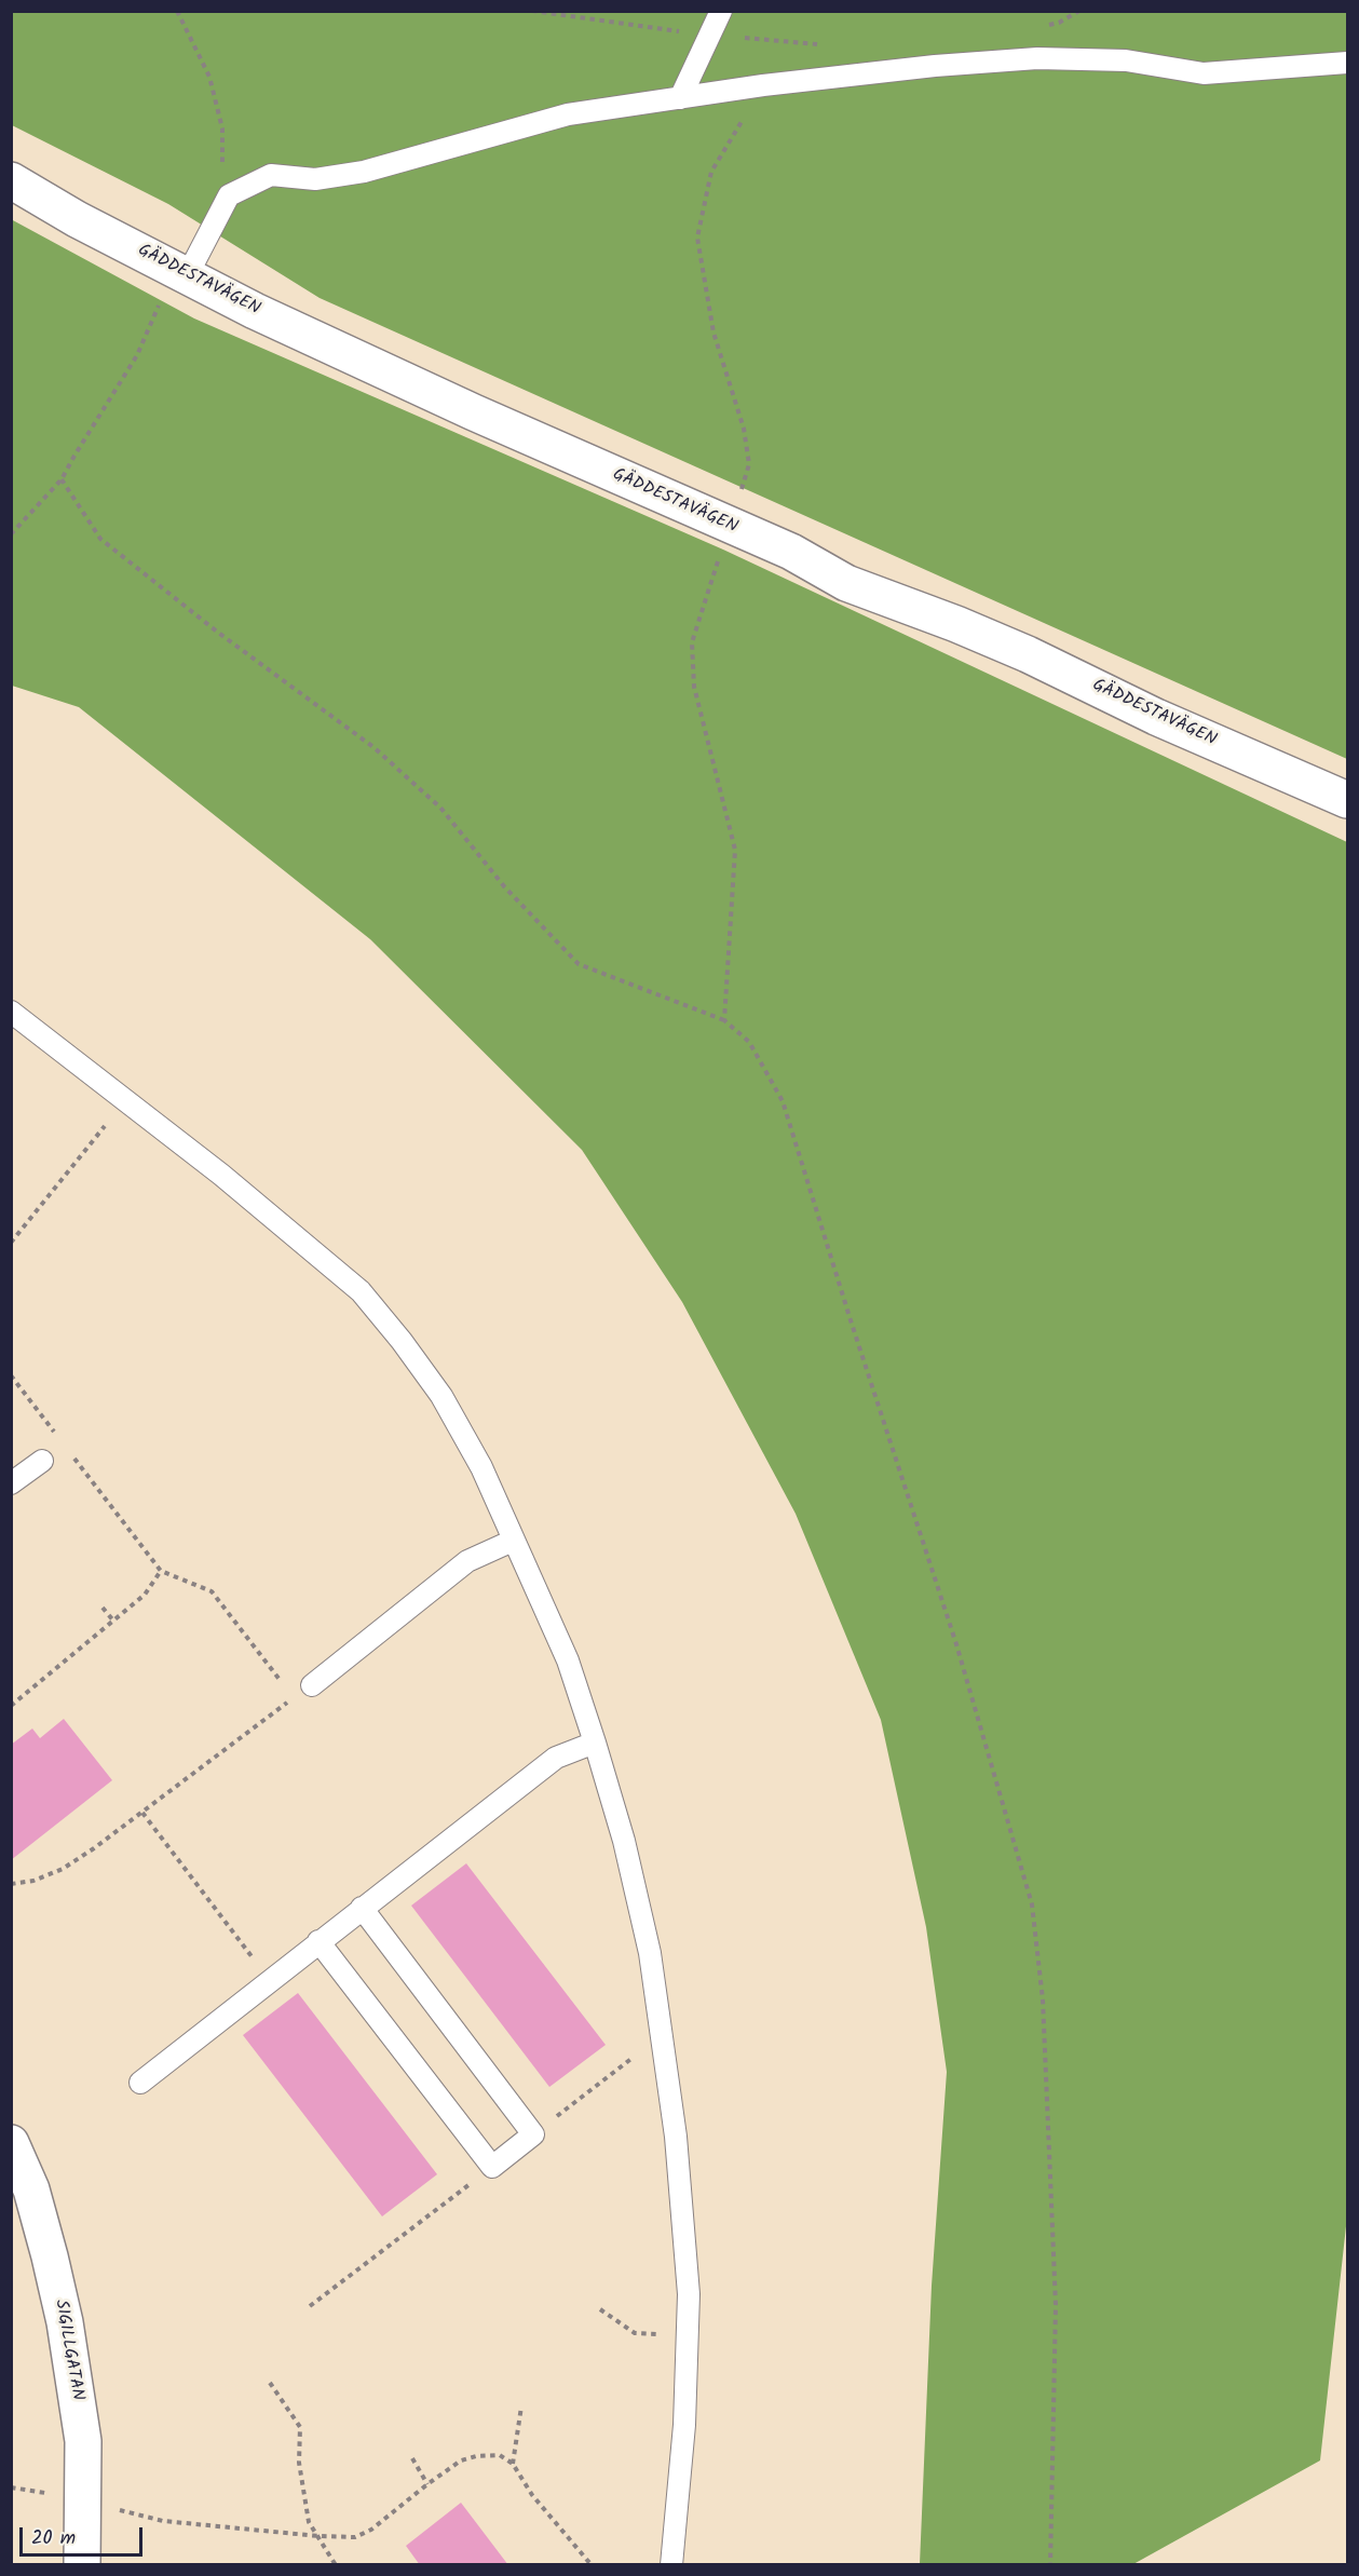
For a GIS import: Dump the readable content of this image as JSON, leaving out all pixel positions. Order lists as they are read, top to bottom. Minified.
{"streets":{"street":["GÄDDESTAVÄGEN","SIGILLGATAN"]},"scale_bar":"20 m"}
